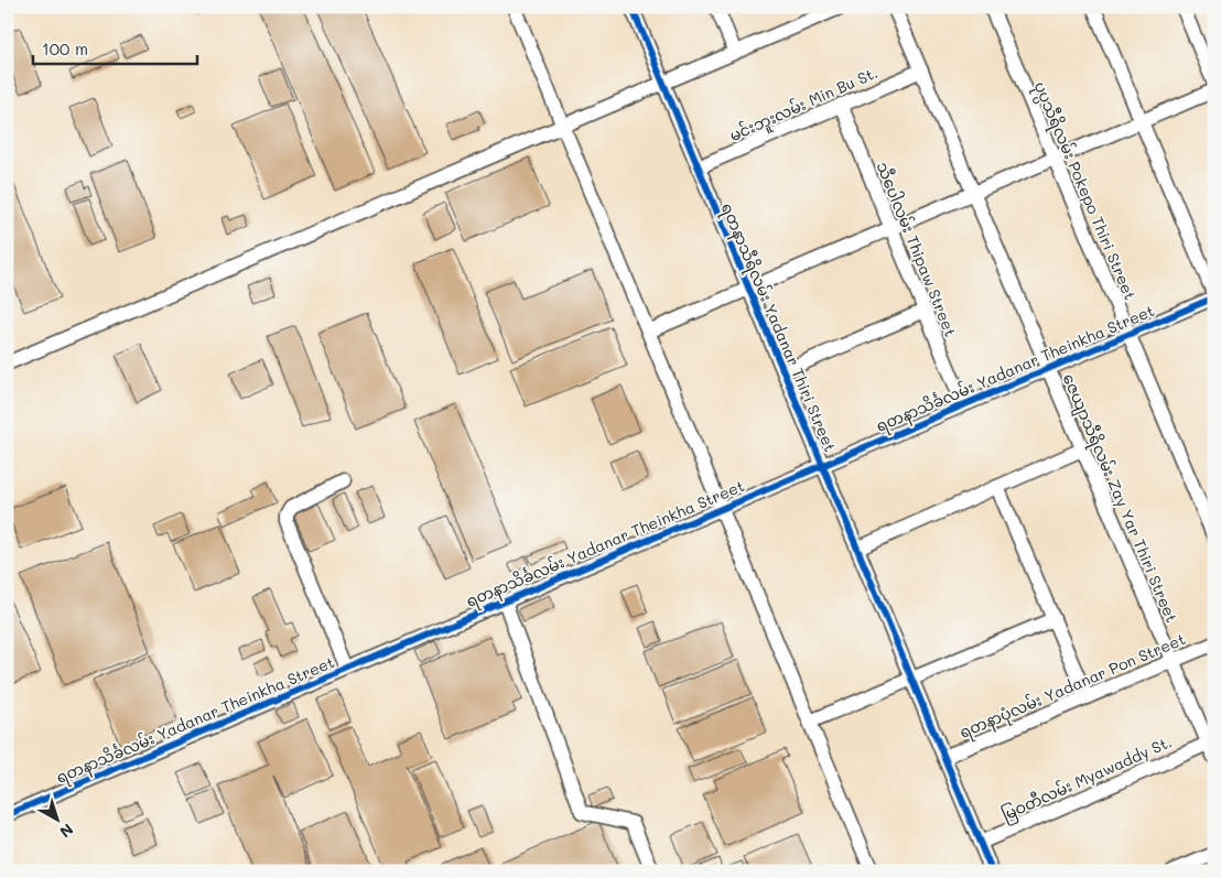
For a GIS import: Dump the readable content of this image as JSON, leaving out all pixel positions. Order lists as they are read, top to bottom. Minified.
{"streets":{"street":["မင်းဘူးလမ်း Min Bu St.","ပုပ္ပသီရိလမ်း Pokepo Thiri Street","သီပေါလမ်း Thipaw Street","ရတနာသီရိလမ်း Yadanar Thiri Street","ရတနာသိင်္ခလမ်း Yadanar Theinkha Street","ဇေယျာသီရိလမ်း Zay Yar Thiri Street","ရတနာပုံလမ်း Yadanar Pon Street","မြဝတီလမ်း Myawaddy St."]},"crossings":[["မင်းဘူးလမ်း Min Bu St.","သီပေါလမ်း Thipaw Street"],["မင်းဘူးလမ်း Min Bu St.","ရတနာသီရိလမ်း Yadanar Thiri Street"],["မင်းဘူးလမ်း Min Bu St.","ဇေယျာသီရိလမ်း Zay Yar Thiri Street"],["ပုပ္ပသီရိလမ်း Pokepo Thiri Street","ရတနာသိင်္ခလမ်း Yadanar Theinkha Street"],["သီပေါလမ်း Thipaw Street","ရတနာသိင်္ခလမ်း Yadanar Theinkha Street"],["ရတနာသီရိလမ်း Yadanar Thiri Street","ရတနာသိင်္ခလမ်း Yadanar Theinkha Street"],["ရတနာသီရိလမ်း Yadanar Thiri Street","ရတနာပုံလမ်း Yadanar Pon Street"],["ရတနာသီရိလမ်း Yadanar Thiri Street","မြဝတီလမ်း Myawaddy St."],["ရတနာသိင်္ခလမ်း Yadanar Theinkha Street","ဇေယျာသီရိလမ်း Zay Yar Thiri Street"],["ဇေယျာသီရိလမ်း Zay Yar Thiri Street","ရတနာပုံလမ်း Yadanar Pon Street"],["ဇေယျာသီရိလမ်း Zay Yar Thiri Street","မြဝတီလမ်း Myawaddy St."]],"scale_bar":"100 m","north":"bottom right"}
